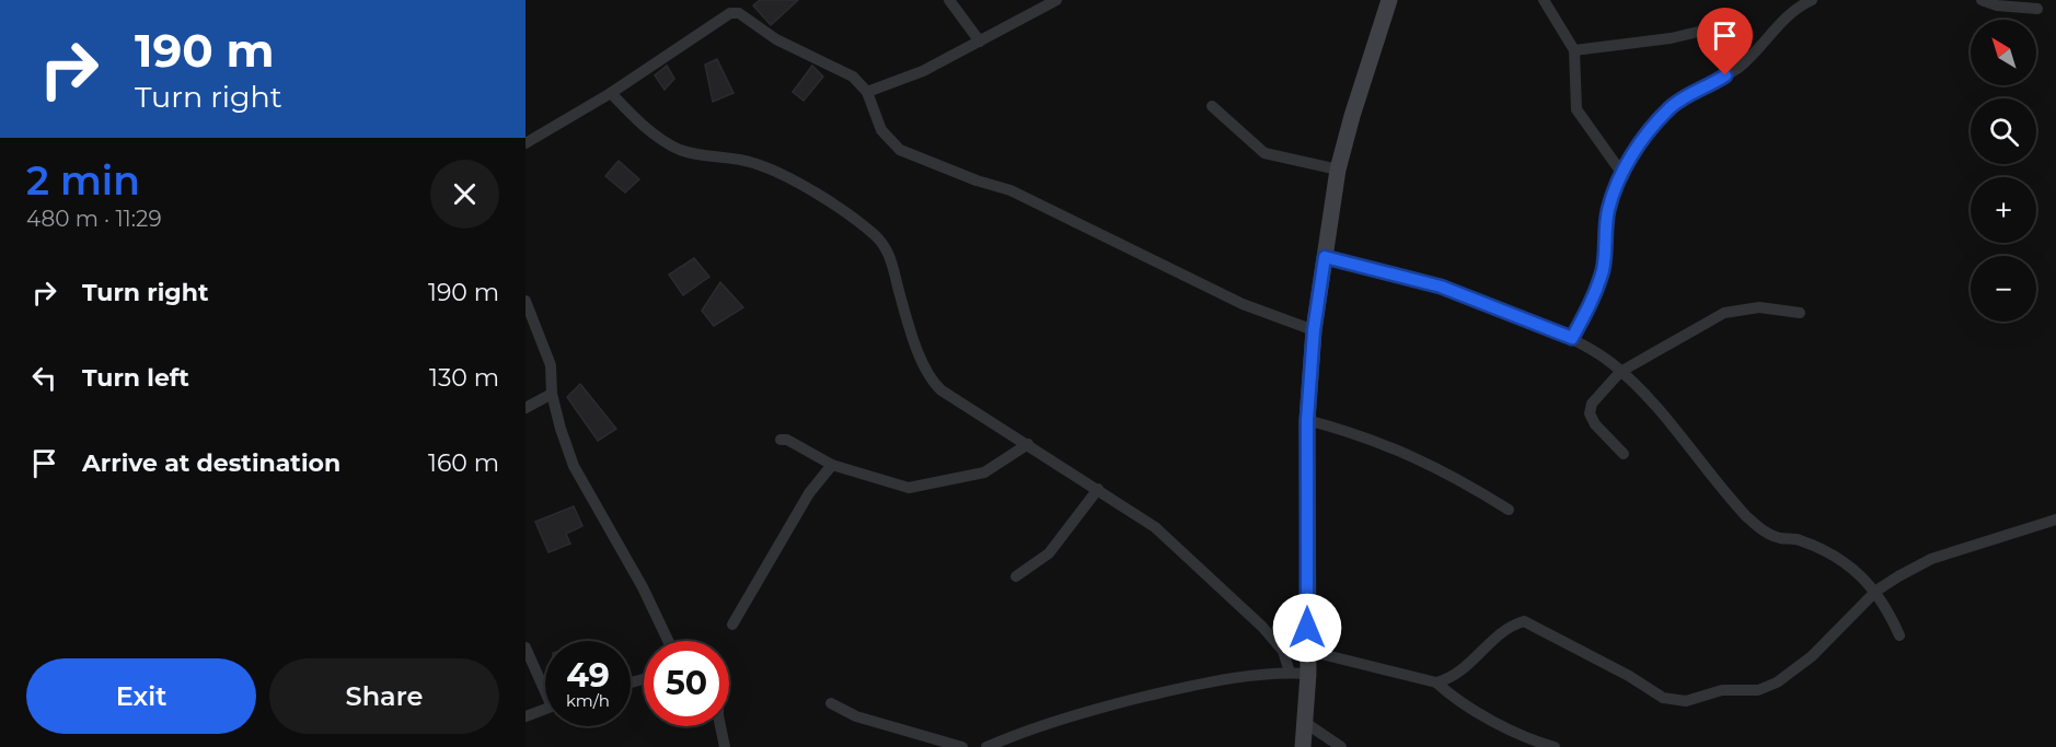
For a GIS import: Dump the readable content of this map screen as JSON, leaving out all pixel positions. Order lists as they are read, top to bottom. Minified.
{"north":"top left","page":{"turn":["190 m","Turn right"],"map_buttons":["+","−"],"heading":["2 min","480 m · 11:29"],"list":[{"name":"Turn right","value":"190 m"},{"name":"Turn left","value":"130 m"},{"name":"Arrive at destination","value":"160 m"}],"speed":"49 km/h","limit":"50","buttons":["Exit","Share"]}}
